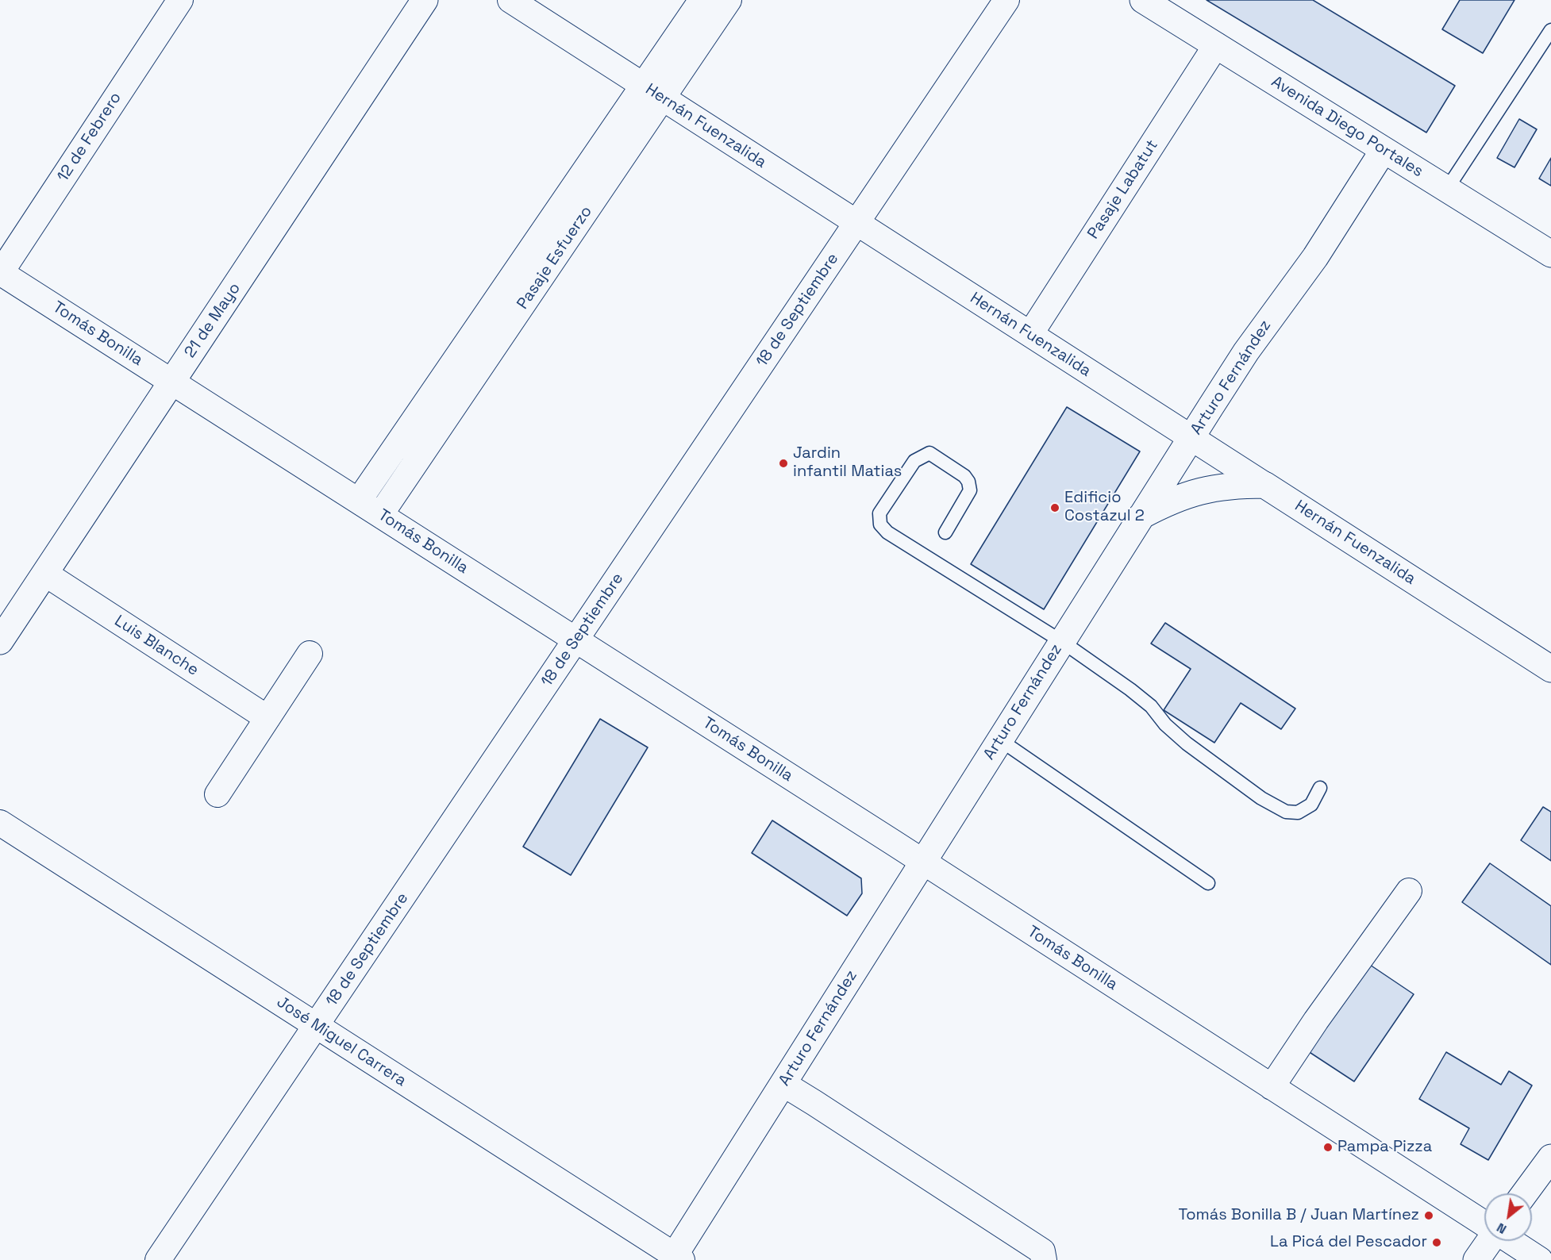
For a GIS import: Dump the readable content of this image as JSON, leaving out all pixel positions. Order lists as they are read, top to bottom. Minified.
{"streets":{"street":["Hernán Fuenzalida","Avenida Diego Portales","12 de Febrero","Pasaje Labatut","Pasaje Esfuerzo","18 de Septiembre","21 de Mayo","Tomás Bonilla","Arturo Fernández","Luis Blanche","José Miguel Carrera"]},"crossings":[["Hernán Fuenzalida","Pasaje Labatut"],["Hernán Fuenzalida","Pasaje Esfuerzo"],["Hernán Fuenzalida","18 de Septiembre"],["Hernán Fuenzalida","Arturo Fernández"],["Avenida Diego Portales","Pasaje Labatut"],["Avenida Diego Portales","Arturo Fernández"],["12 de Febrero","Tomás Bonilla"],["Pasaje Esfuerzo","Tomás Bonilla"],["18 de Septiembre","Tomás Bonilla"],["18 de Septiembre","José Miguel Carrera"],["21 de Mayo","Tomás Bonilla"],["21 de Mayo","Luis Blanche"],["Tomás Bonilla","Arturo Fernández"],["Arturo Fernández","José Miguel Carrera"]],"places":["Jardin infantil Matias","Edificio Costazul 2","Pampa Pizza","Tomás Bonilla B / Juan Martínez","La Picá del Pescador"],"north":"bottom left"}
